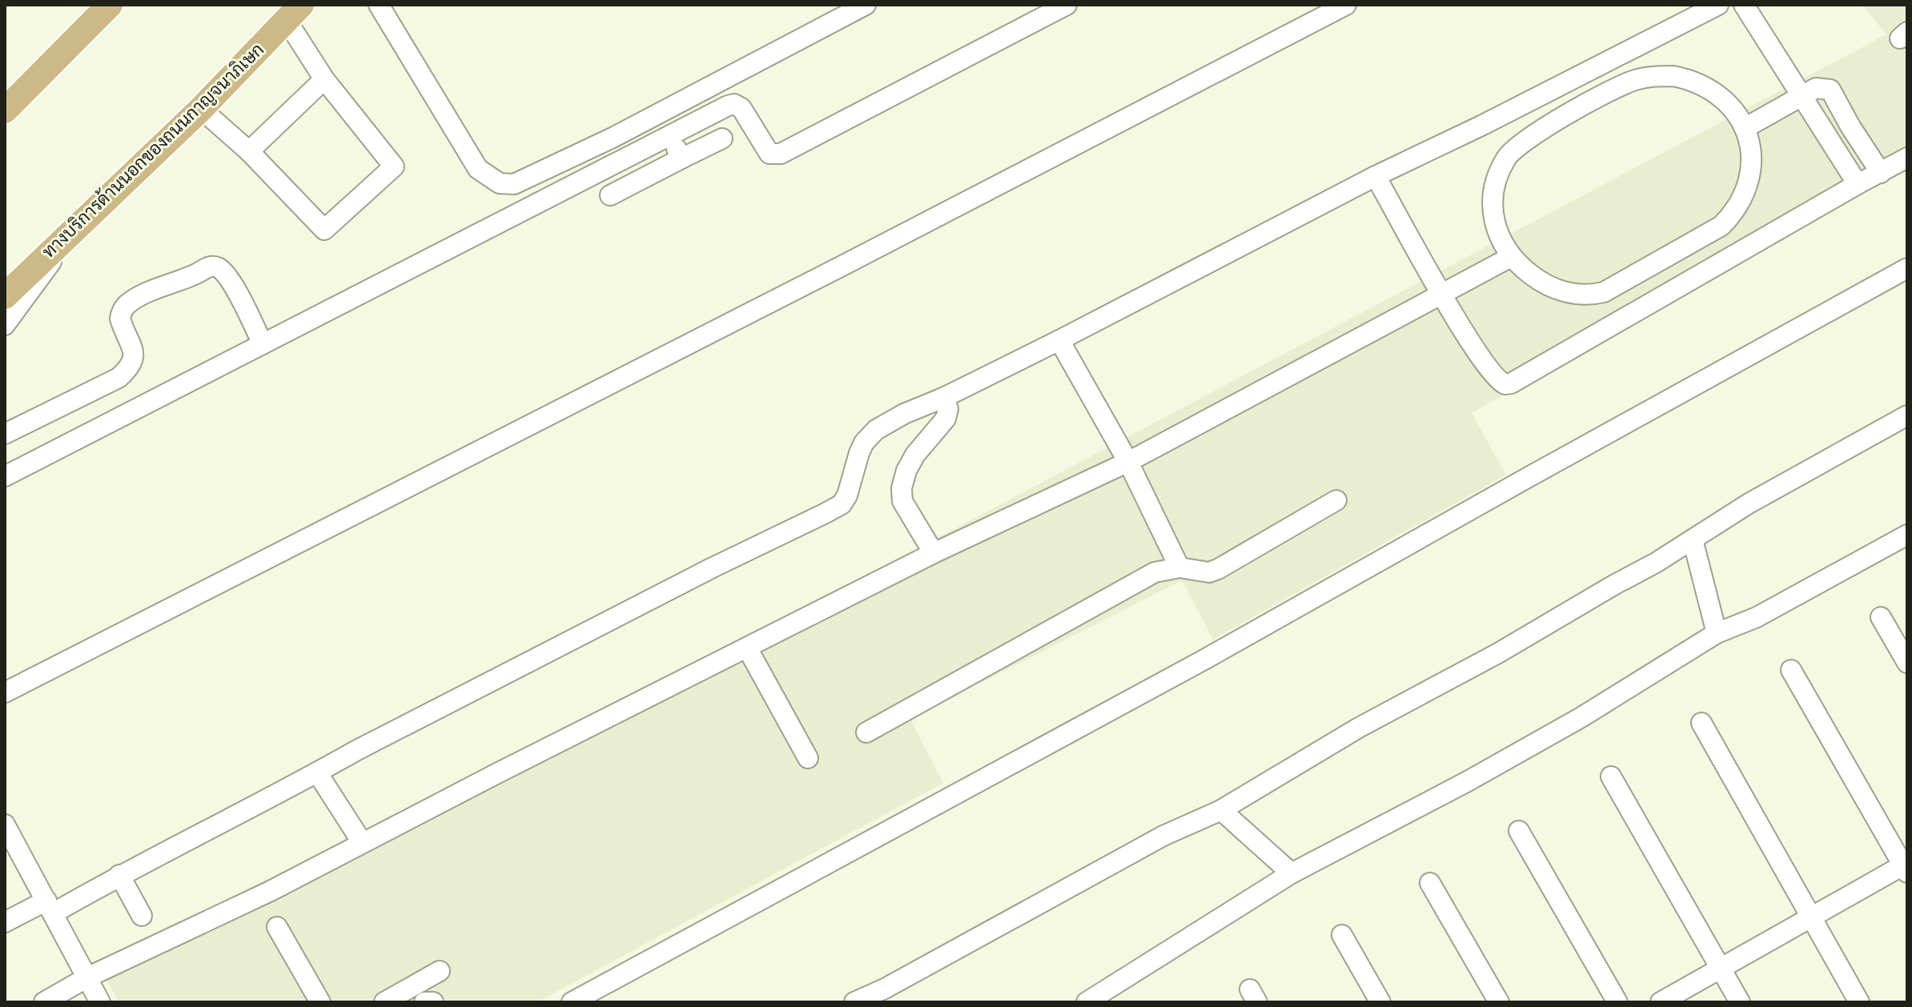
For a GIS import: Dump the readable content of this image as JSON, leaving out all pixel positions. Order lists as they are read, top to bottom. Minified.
{"streets":{"main road":["ทางบริการด้านนอกของถนนกาญจนาภิเษก"]}}
